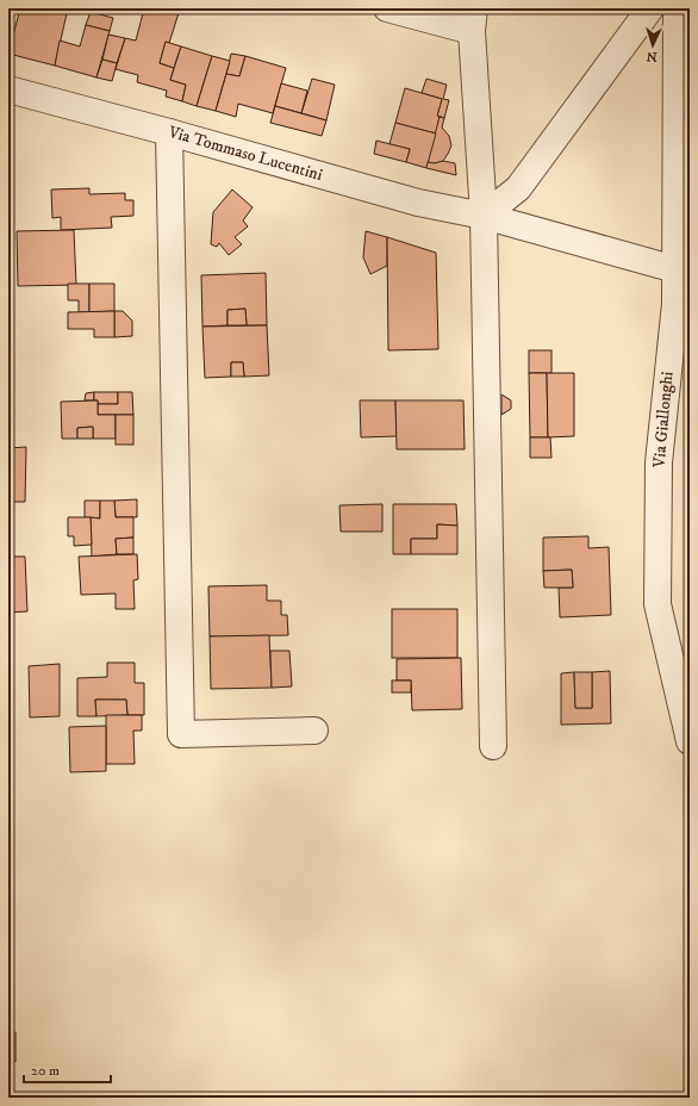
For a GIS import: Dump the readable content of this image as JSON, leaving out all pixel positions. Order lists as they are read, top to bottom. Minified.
{"streets":{"street":["Via Tommaso Lucentini","Via Giallonghi"]},"crossings":[["Via Tommaso Lucentini","Via Giallonghi"]],"scale_bar":"20 m","north":"bottom"}
